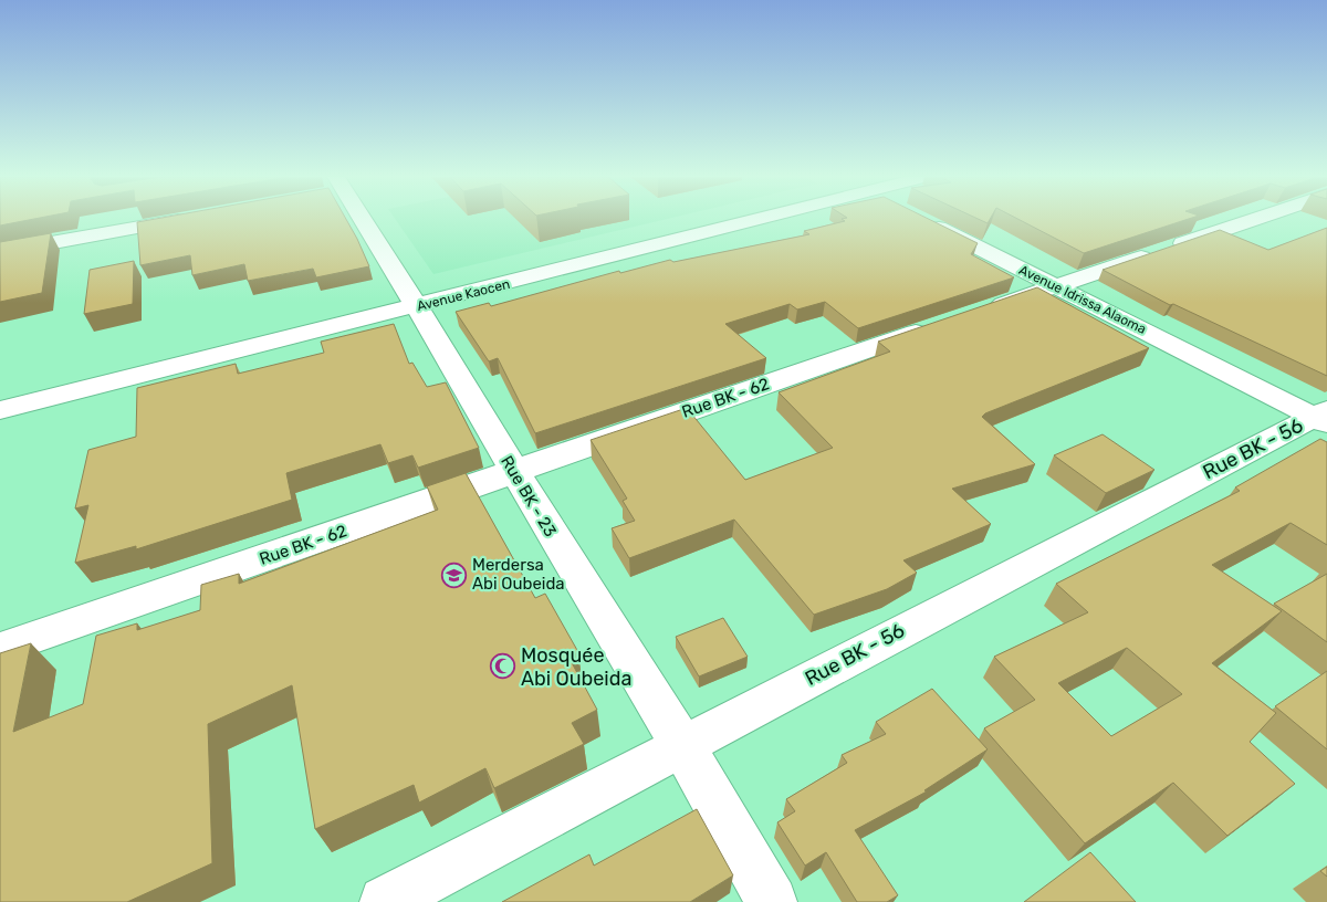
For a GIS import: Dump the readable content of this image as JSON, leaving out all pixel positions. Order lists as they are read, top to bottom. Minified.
{"streets":{"street":["Avenue Kaocen","Avenue Idrissa Alaoma","Rue BK - 62","Rue BK - 56","Rue BK - 23"]},"crossings":[["Avenue Kaocen","Rue BK - 23"],["Avenue Idrissa Alaoma","Rue BK - 56"],["Rue BK - 62","Rue BK - 23"],["Rue BK - 56","Rue BK - 23"]],"places":{"school or university":["Merdersa Abi Oubeida"],"mosque":["Mosquée Abi Oubeida"]}}
